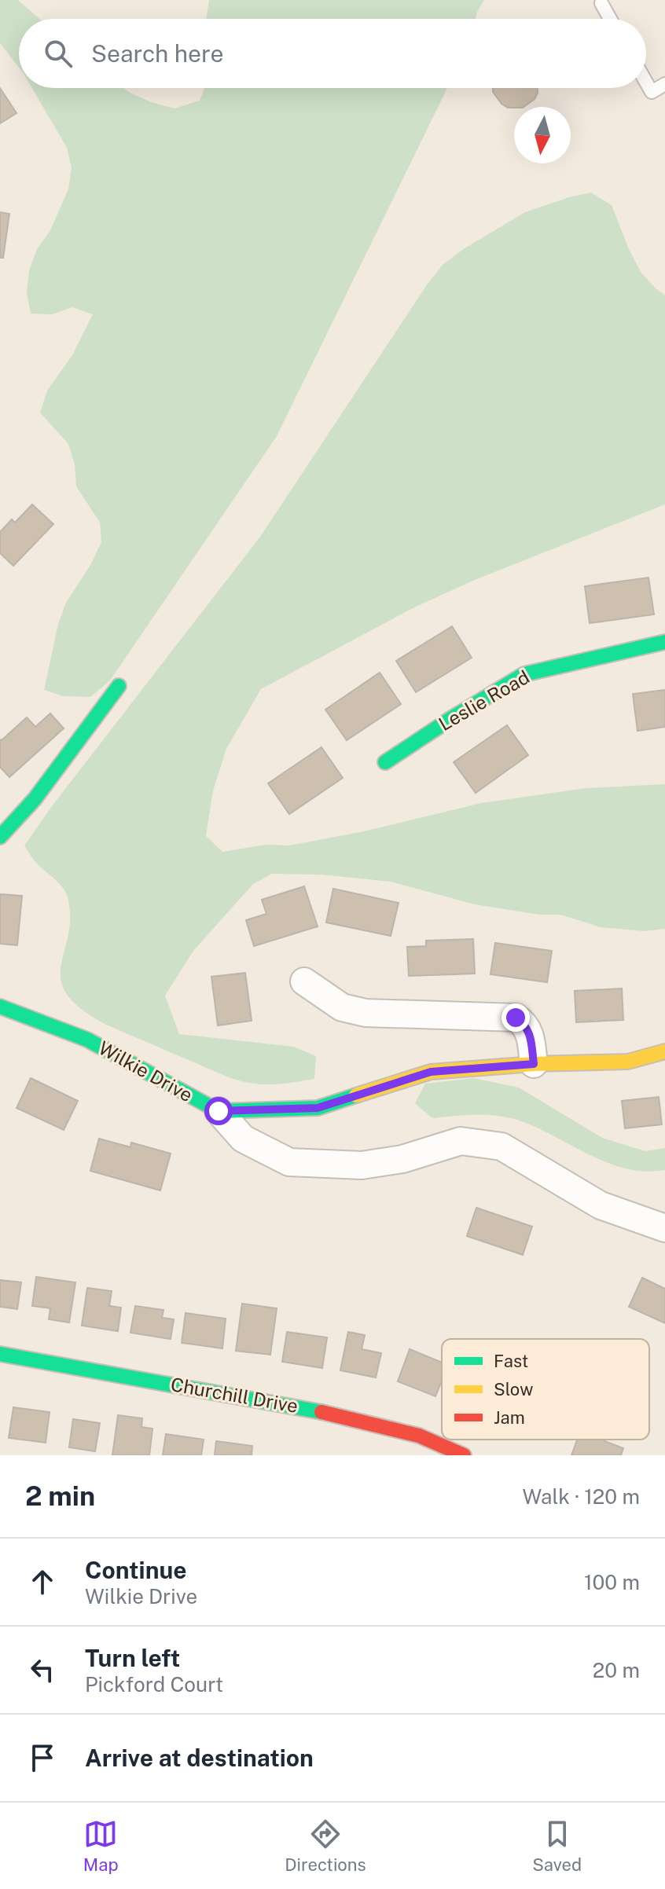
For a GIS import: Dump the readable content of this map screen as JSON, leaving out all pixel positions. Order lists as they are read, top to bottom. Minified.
{"streets":{"street":["Leslie Road","Wilkie Drive","Churchill Drive"]},"legend":["Fast","Slow","Jam"],"north":"bottom","page":{"search":"Search here","heading":["2 min","Walk · 120 m"],"list":[["Continue","Wilkie Drive","100 m"],["Turn left","Pickford Court","20 m"],"Arrive at destination"],"nav":["Map","Directions","Saved"]}}
